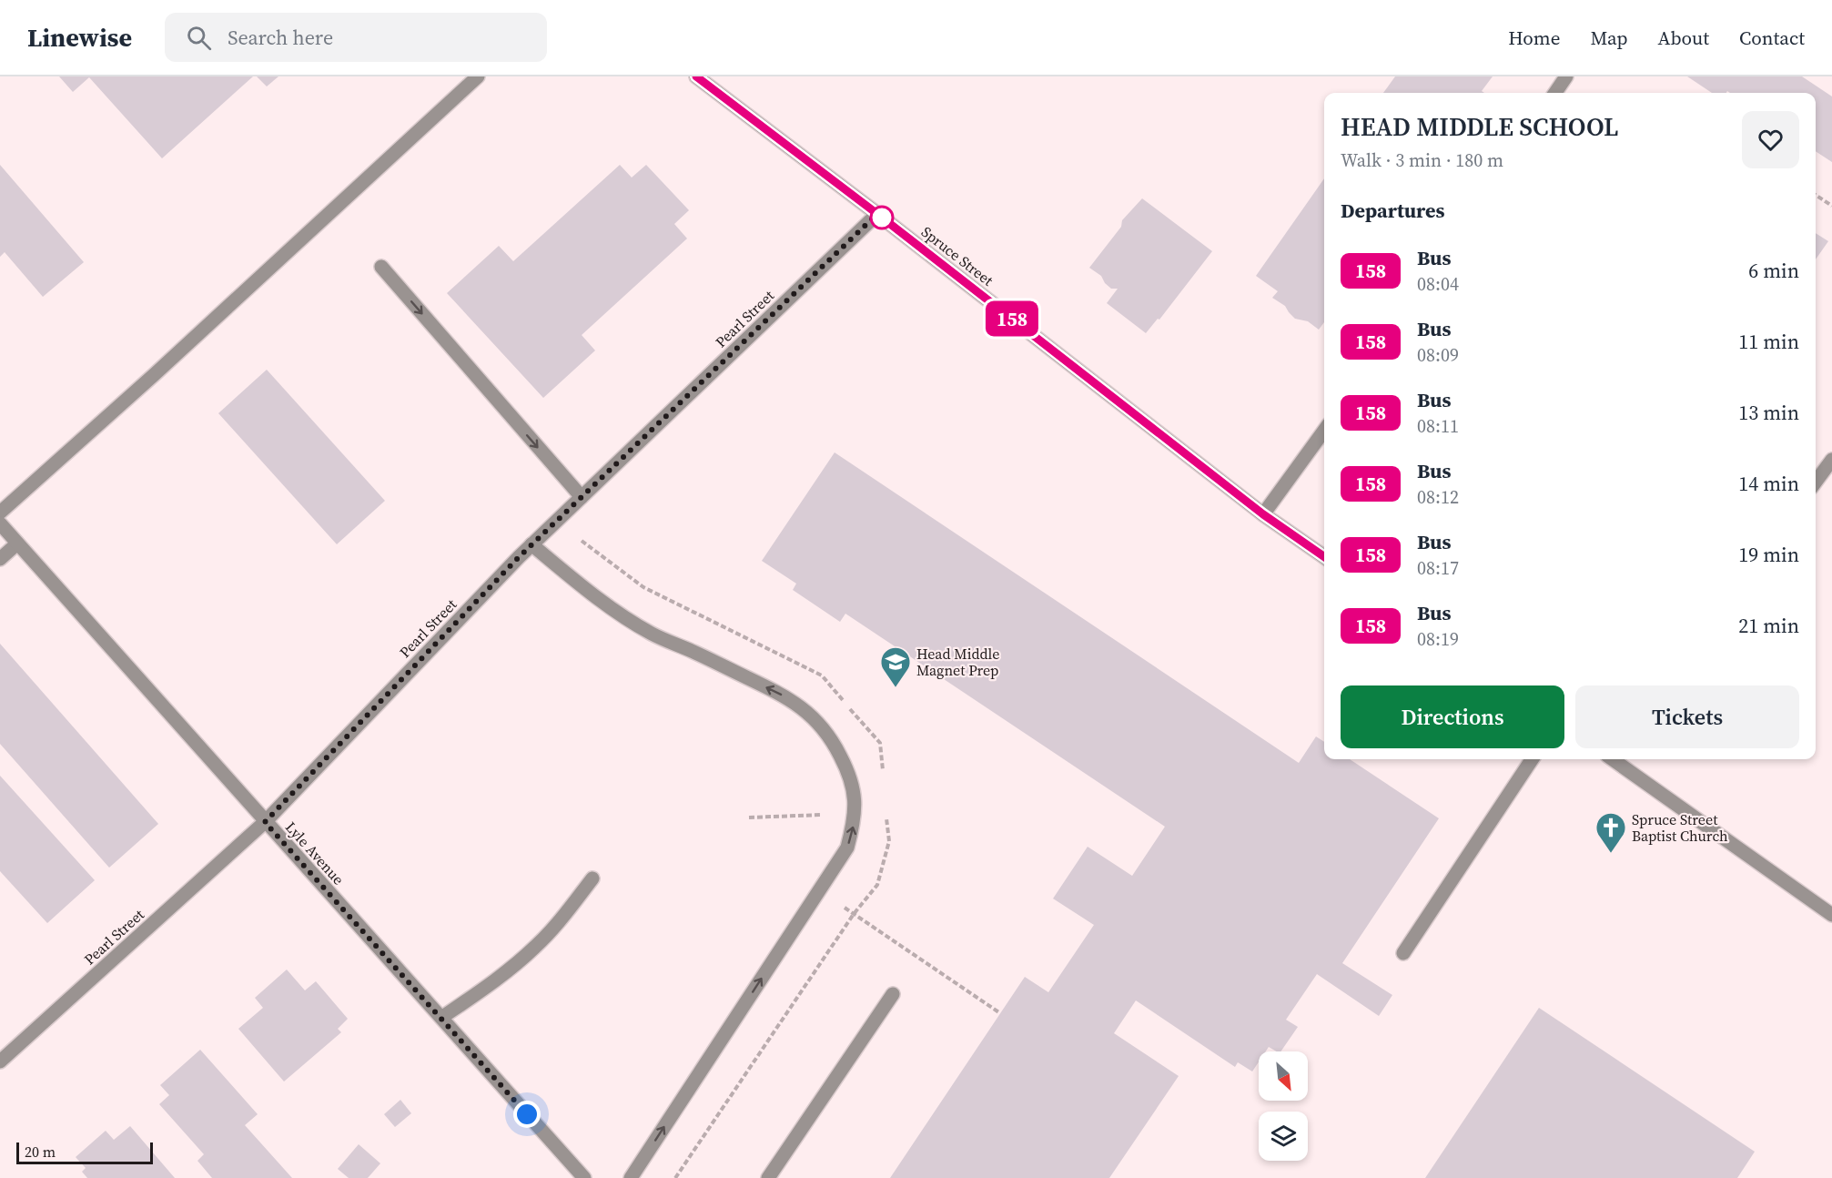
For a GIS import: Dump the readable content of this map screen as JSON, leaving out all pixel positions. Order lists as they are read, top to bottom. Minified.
{"streets":{"street":["Spruce Street","Pearl Street","Lyle Avenue"]},"crossings":[["Spruce Street","Pearl Street"],["Pearl Street","Lyle Avenue"]],"places":{"school or university":["Head Middle Magnet Prep"],"church":["Spruce Street Baptist Church"]},"lines":["bus line 158"],"scale_bar":"20 m","north":"bottom right","page":{"header":"Linewise","search":"Search here","nav":["Home","Map","About","Contact"],"on_map":"158","heading":[["HEAD MIDDLE SCHOOL","Walk · 3 min · 180 m"],"Departures"],"list":[{"mark":"158","name":"Bus","note":"08:04","value":"6 min"},{"mark":"158","name":"Bus","note":"08:09","value":"11 min"},{"mark":"158","name":"Bus","note":"08:11","value":"13 min"},{"mark":"158","name":"Bus","note":"08:12","value":"14 min"},{"mark":"158","name":"Bus","note":"08:17","value":"19 min"},{"mark":"158","name":"Bus","note":"08:19","value":"21 min"}],"buttons":["Directions","Tickets"],"scale":"20 m"}}
